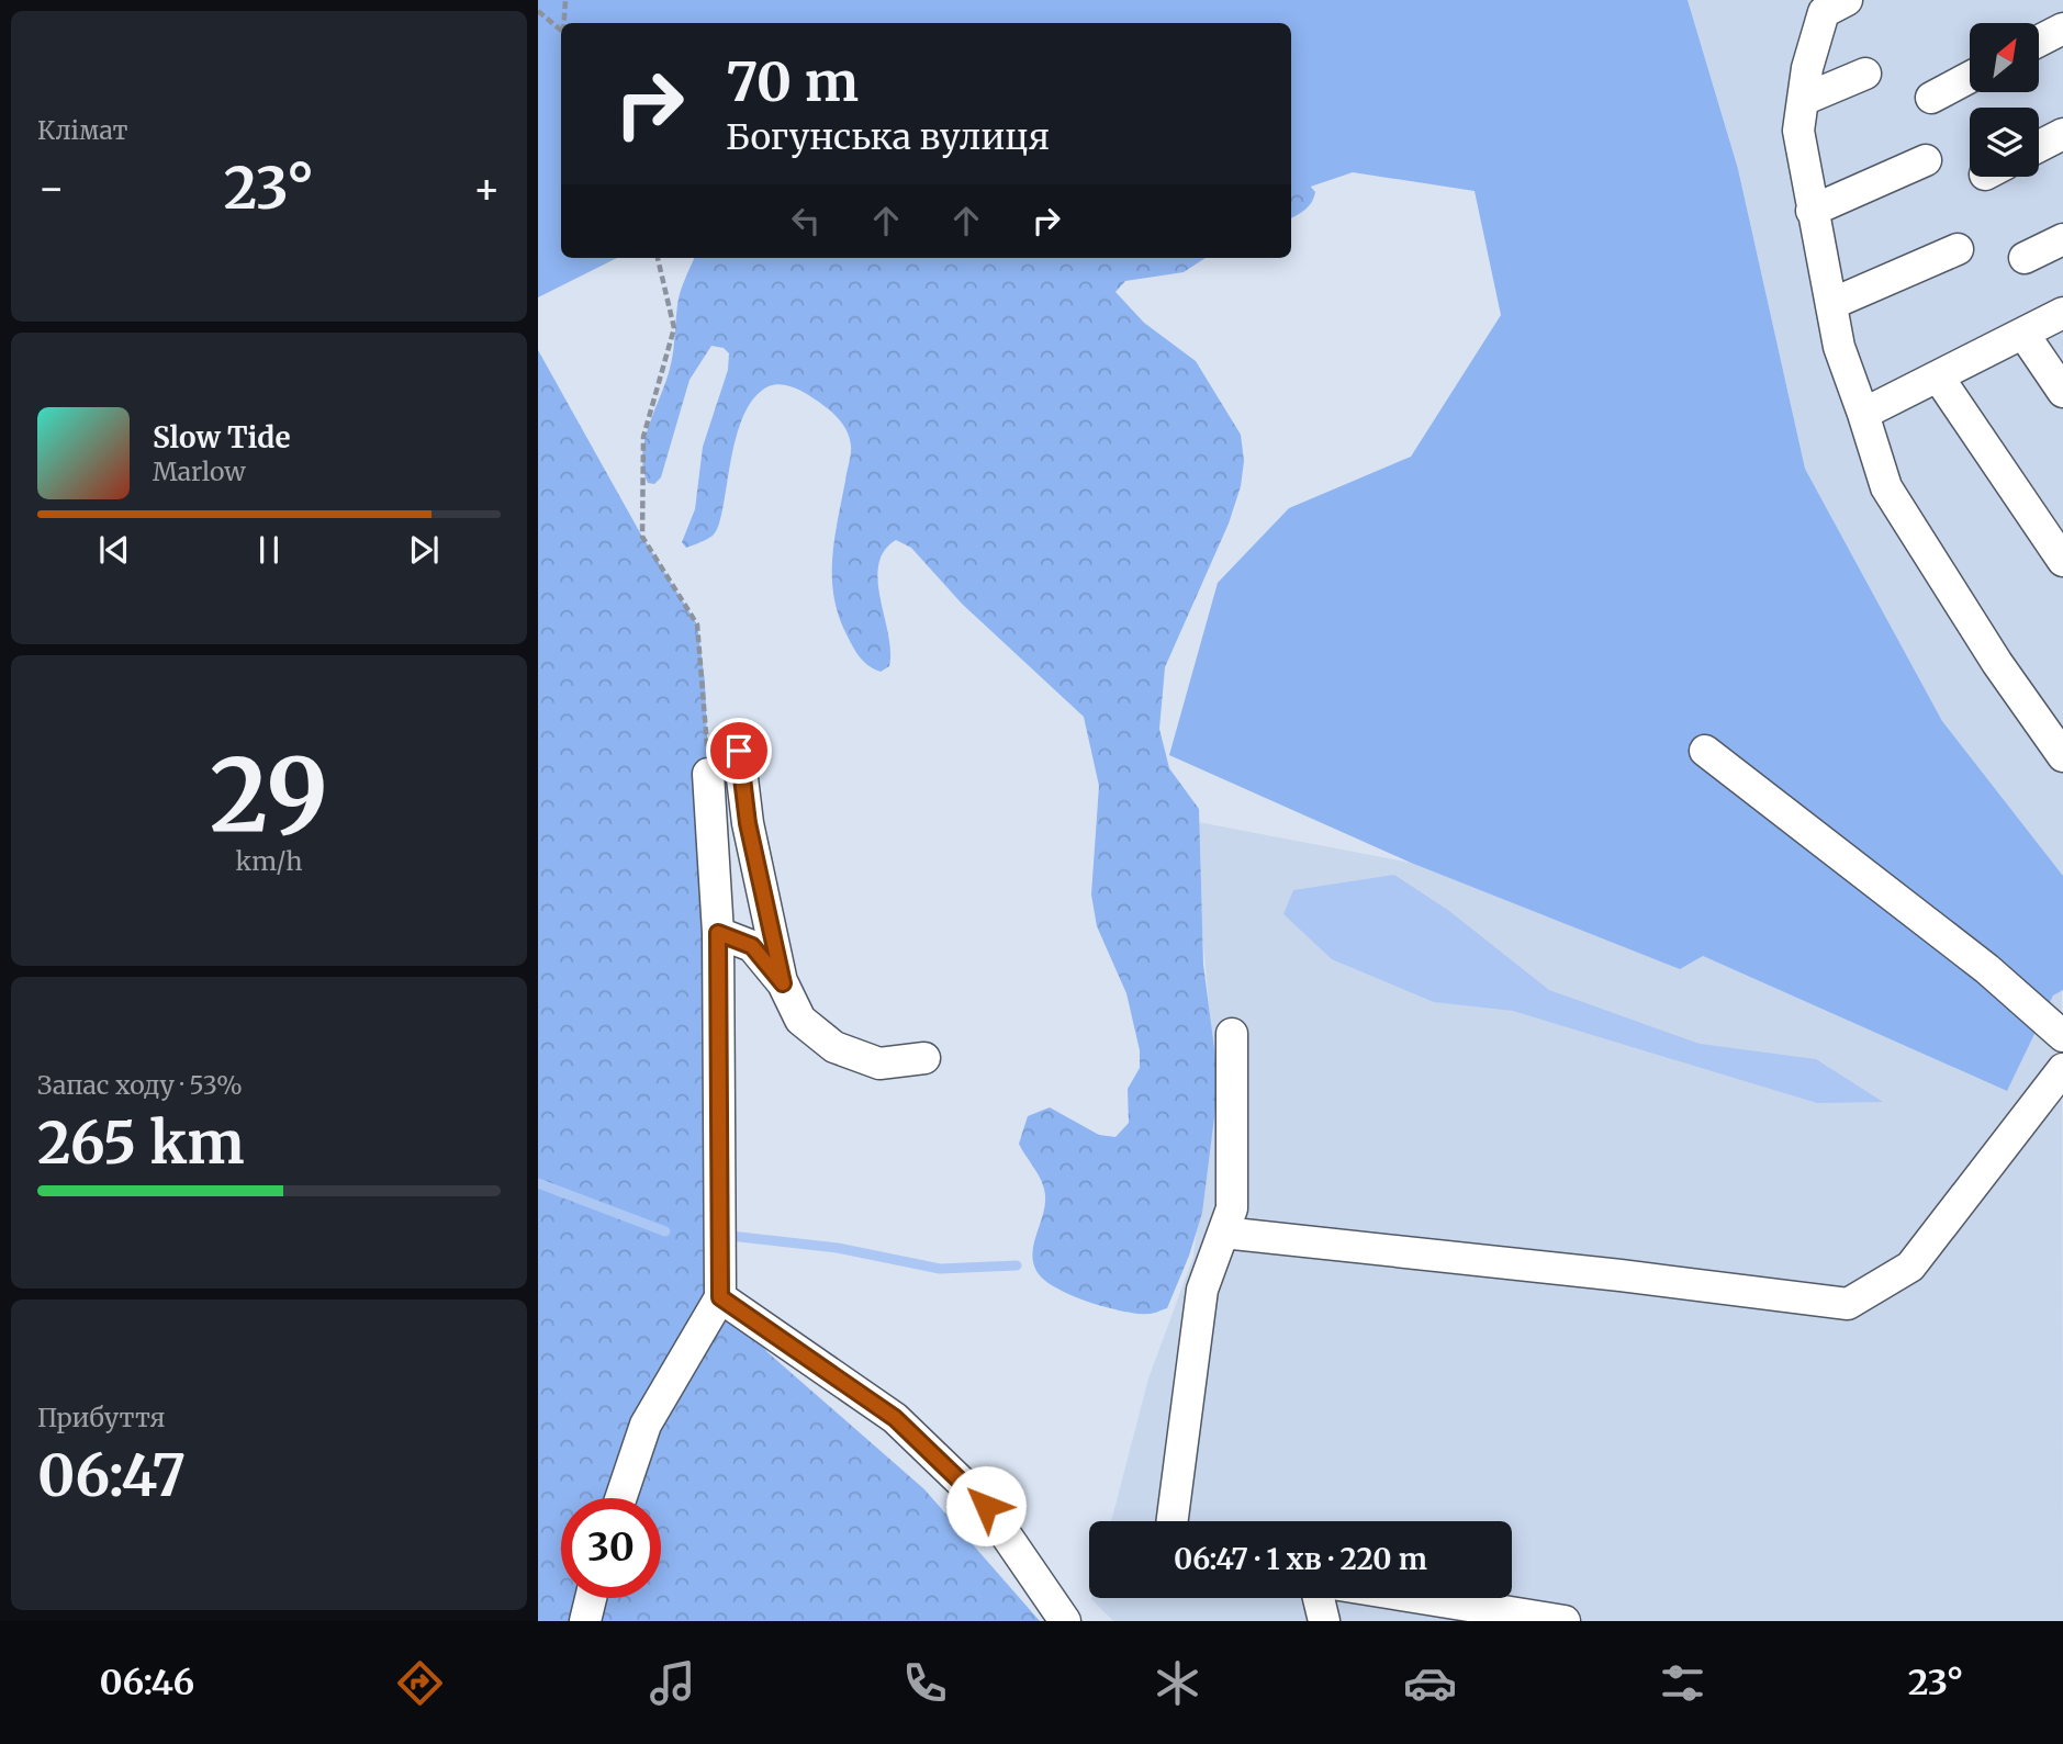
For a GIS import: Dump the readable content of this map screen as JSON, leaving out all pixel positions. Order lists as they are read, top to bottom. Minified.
{"north":"top right","page":{"tile":["Клімат",["29","km/h"],["Запас ходу · 53%","265 km"],["Прибуття","06:47"]],"turn":["70 m","Богунська вулиця"],"heat":["−","23°","+"],"song":["Slow Tide","Marlow"],"limit":"30","trip":"06:47 · 1 хв · 220 m","tabs":["06:46","23°"]}}
